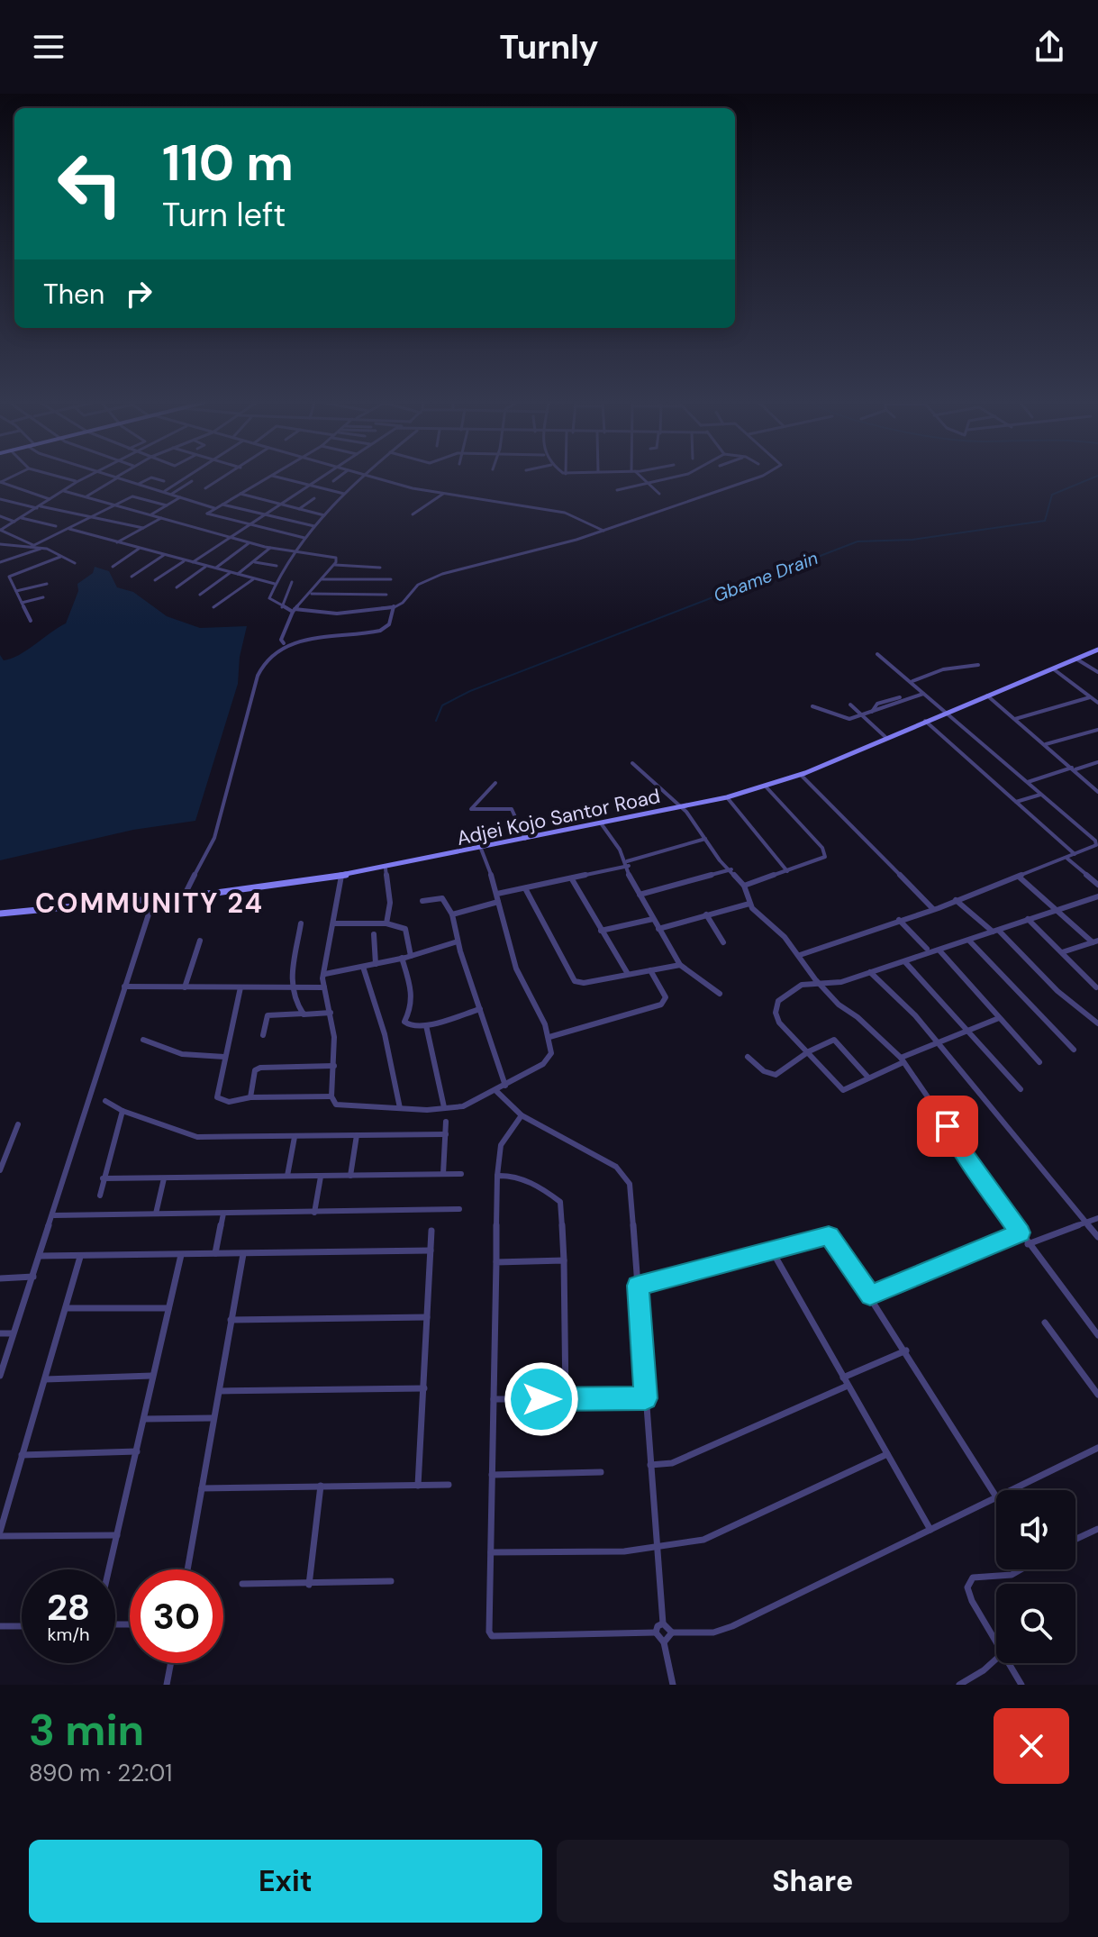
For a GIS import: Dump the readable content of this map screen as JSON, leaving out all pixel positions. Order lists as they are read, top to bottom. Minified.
{"streets":{"street":["Adjei Kojo Santor Road"]},"districts":["COMMUNITY 24"],"water":["Gbame Drain"],"page":{"header":"Turnly","turn":["110 m","Turn left"],"then":"Then","speed":"28 km/h","limit":"30","heading":["3 min","890 m · 22:01"],"buttons":["Exit","Share"]}}
